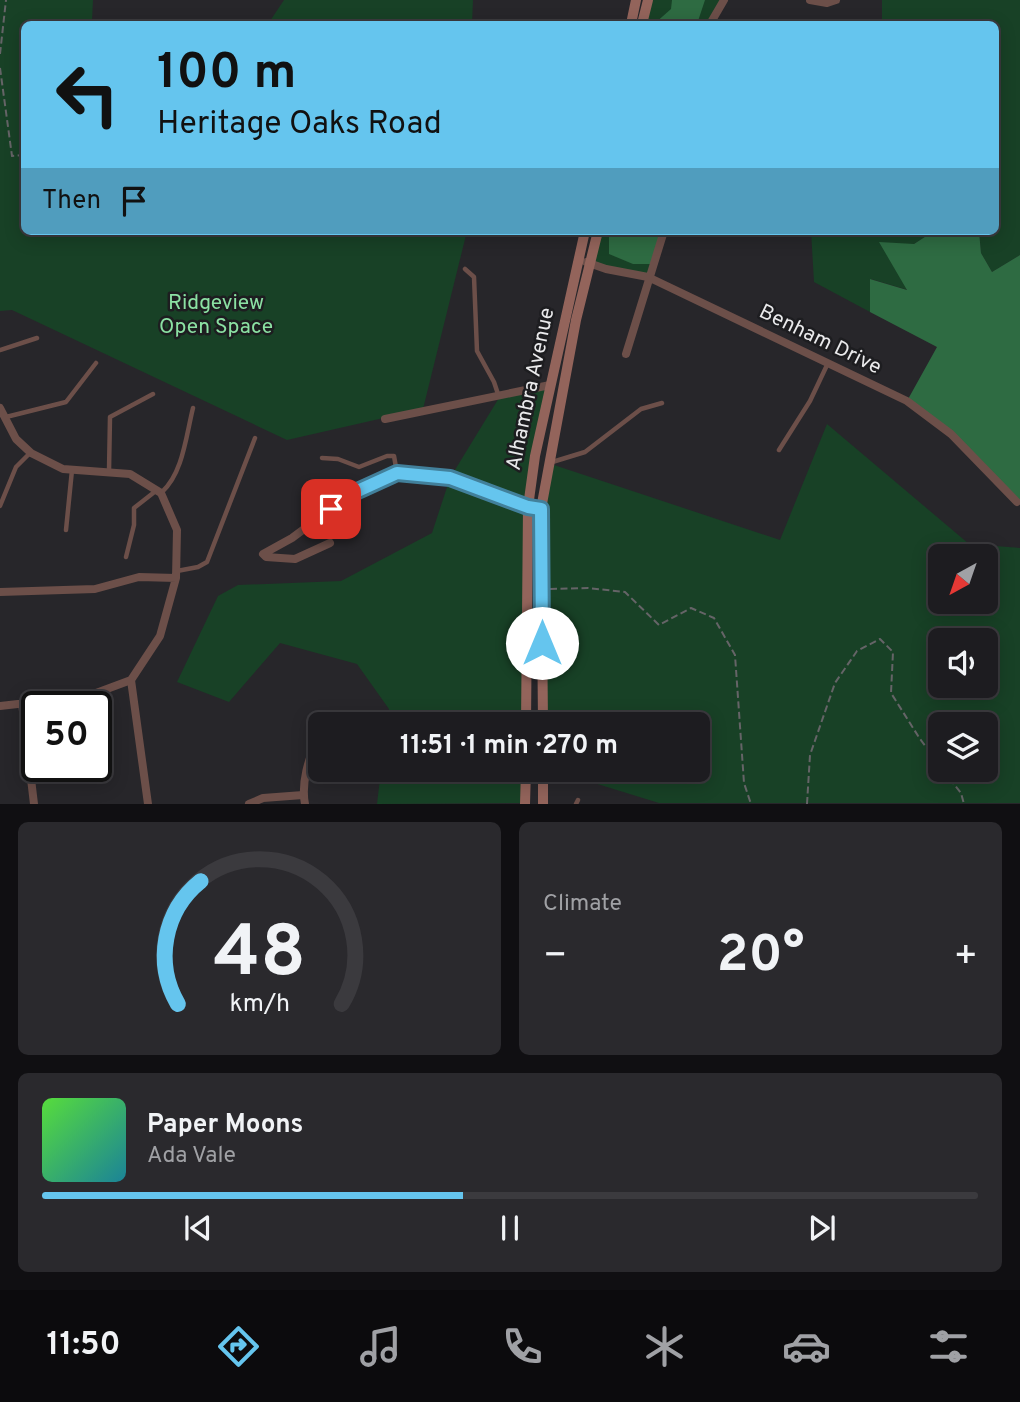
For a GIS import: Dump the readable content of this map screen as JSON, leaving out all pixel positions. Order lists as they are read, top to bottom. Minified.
{"streets":{"main road":["Alhambra Avenue"],"street":["Benham Drive"]},"crossings":[["Benham Drive","Alhambra Avenue"]],"parks":["Ridgeview Open Space"],"north":"bottom left","page":{"turn":["100 m","Heritage Oaks Road"],"then":"Then","limit":"50","trip":"11:51 · 1 min · 270 m","tile":"Climate","heat":["−","20°","+"],"song":["Paper Moons","Ada Vale"],"tabs":"11:50","gauge":["48","km/h"]}}
